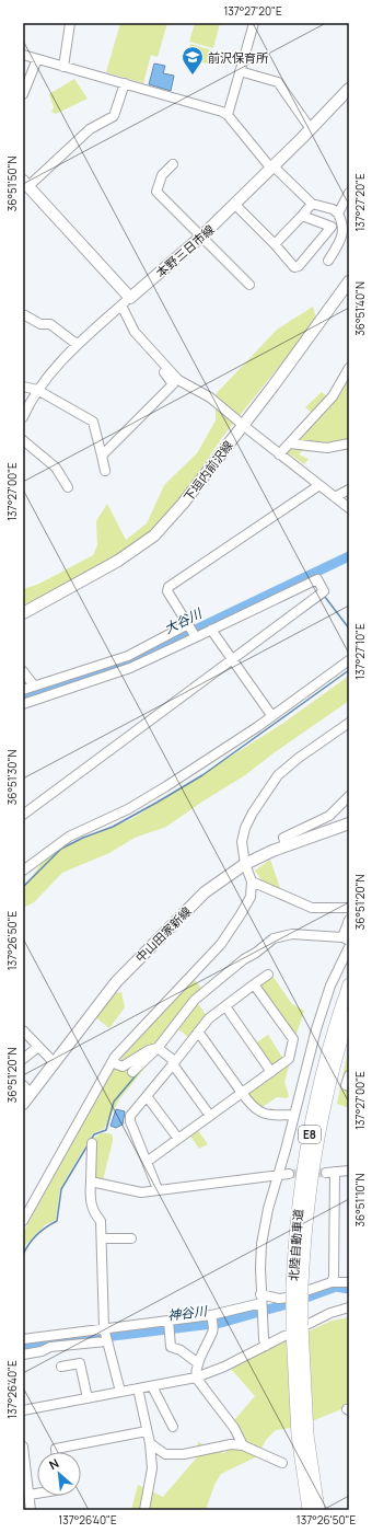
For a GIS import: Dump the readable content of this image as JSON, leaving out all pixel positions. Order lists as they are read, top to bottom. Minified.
{"streets":{"highway":["E8","北陸自動車道"],"main road":["本野三日市線","下垣内前沢線","中山田家新線"]},"water":["大谷川","神谷川"],"places":{"school or university":["前沢保育所"]},"north":"top left","coordinates":["137°27'20\"E","36°51'50\"N","36°51'40\"N","137°27'00\"E","137°27'10\"E","36°51'30\"N","36°51'20\"N","137°26'50\"E","36°51'10\"N","137°26'40\"E"]}
